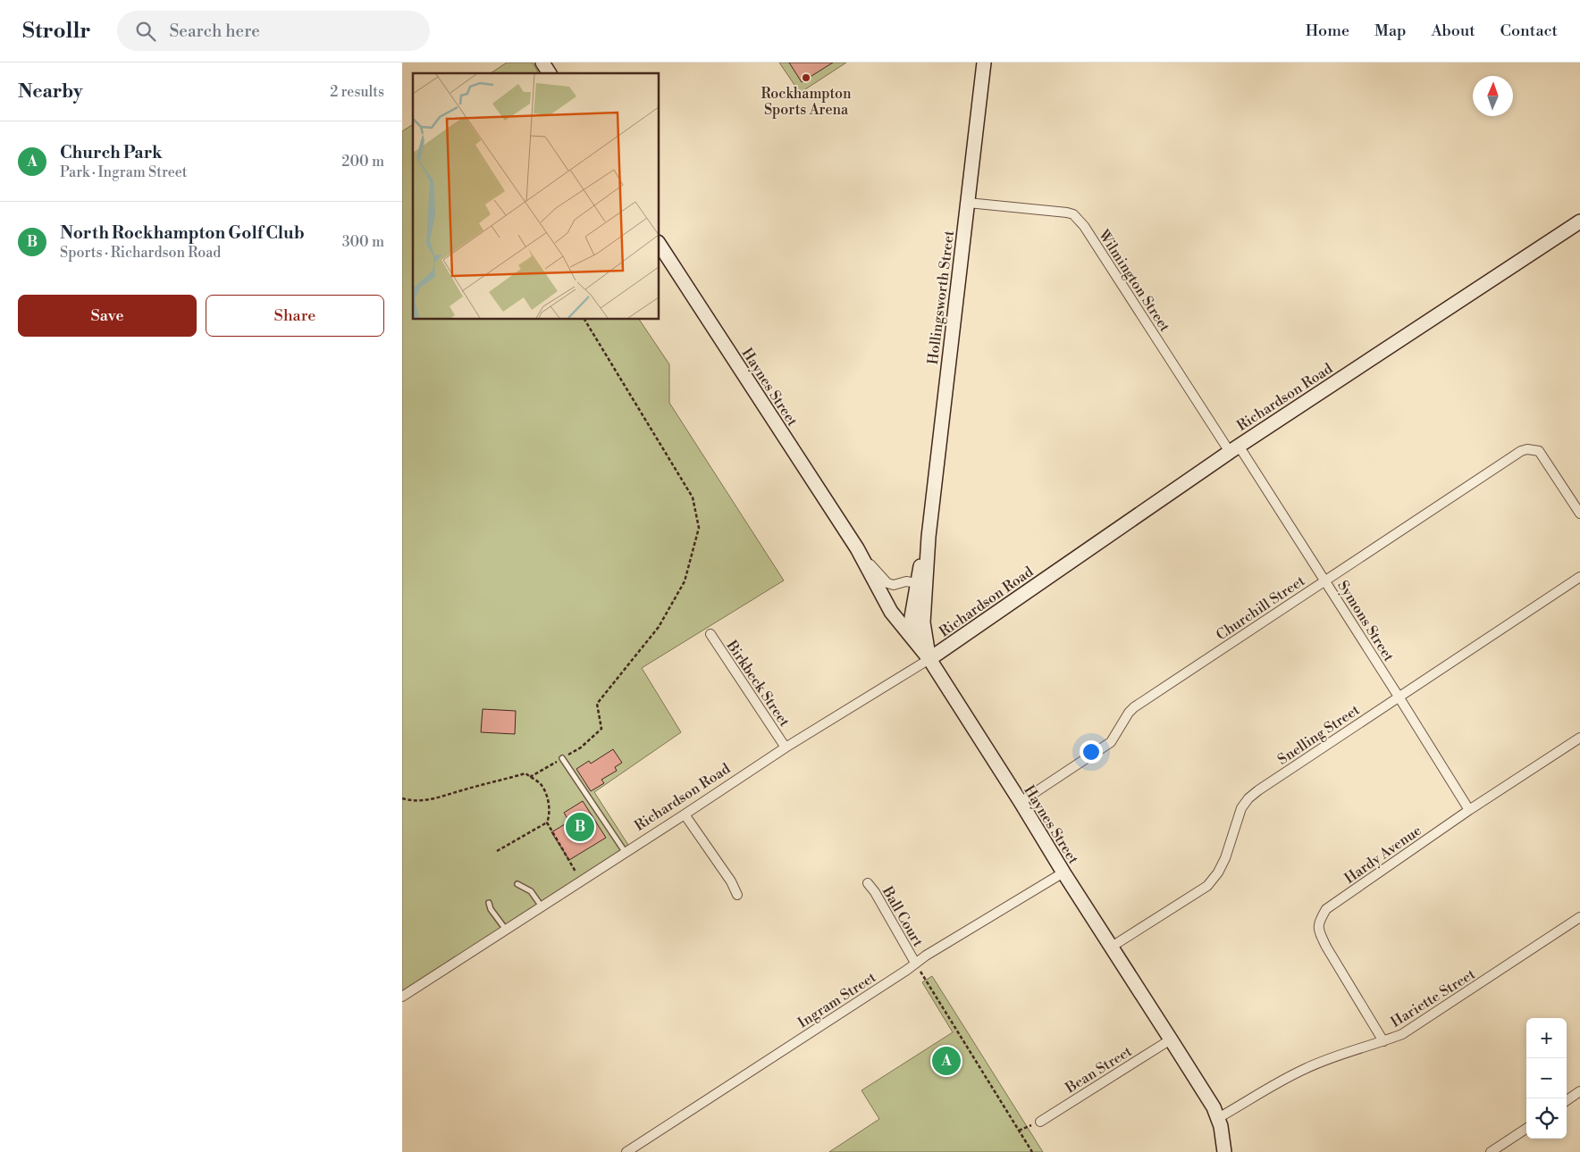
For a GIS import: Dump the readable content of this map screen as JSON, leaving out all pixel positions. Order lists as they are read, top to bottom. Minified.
{"streets":{"street":["Wilmington Street","Hollingsworth Street","Haynes Street","Richardson Road","Churchill Street","Symons Street","Birkbeck Street","Snelling Street","Hardy Avenue","Ball Court","Hariette Street","Ingram Street","Bean Street"]},"crossings":[["Wilmington Street","Hollingsworth Street"],["Wilmington Street","Richardson Road"],["Wilmington Street","Symons Street"],["Hollingsworth Street","Haynes Street"],["Hollingsworth Street","Richardson Road"],["Haynes Street","Richardson Road"],["Haynes Street","Churchill Street"],["Haynes Street","Snelling Street"],["Haynes Street","Hariette Street"],["Haynes Street","Ingram Street"],["Haynes Street","Bean Street"],["Richardson Road","Symons Street"],["Richardson Road","Birkbeck Street"],["Churchill Street","Symons Street"],["Symons Street","Snelling Street"],["Symons Street","Hardy Avenue"],["Hardy Avenue","Hariette Street"],["Ball Court","Ingram Street"]],"places":["Rockhampton Sports Arena"],"north":"top","page":{"header":"Strollr","search":"Search here","nav":["Home","Map","About","Contact"],"heading":["Nearby","2 results"],"list":[{"mark":"A","name":"Church Park","note":"Park · Ingram Street","value":"200 m"},{"mark":"B","name":"North Rockhampton Golf Club","note":"Sports · Richardson Road","value":"300 m"}],"buttons":["Save","Share"],"pins":["B","A"],"map_buttons":["+","−"]}}
